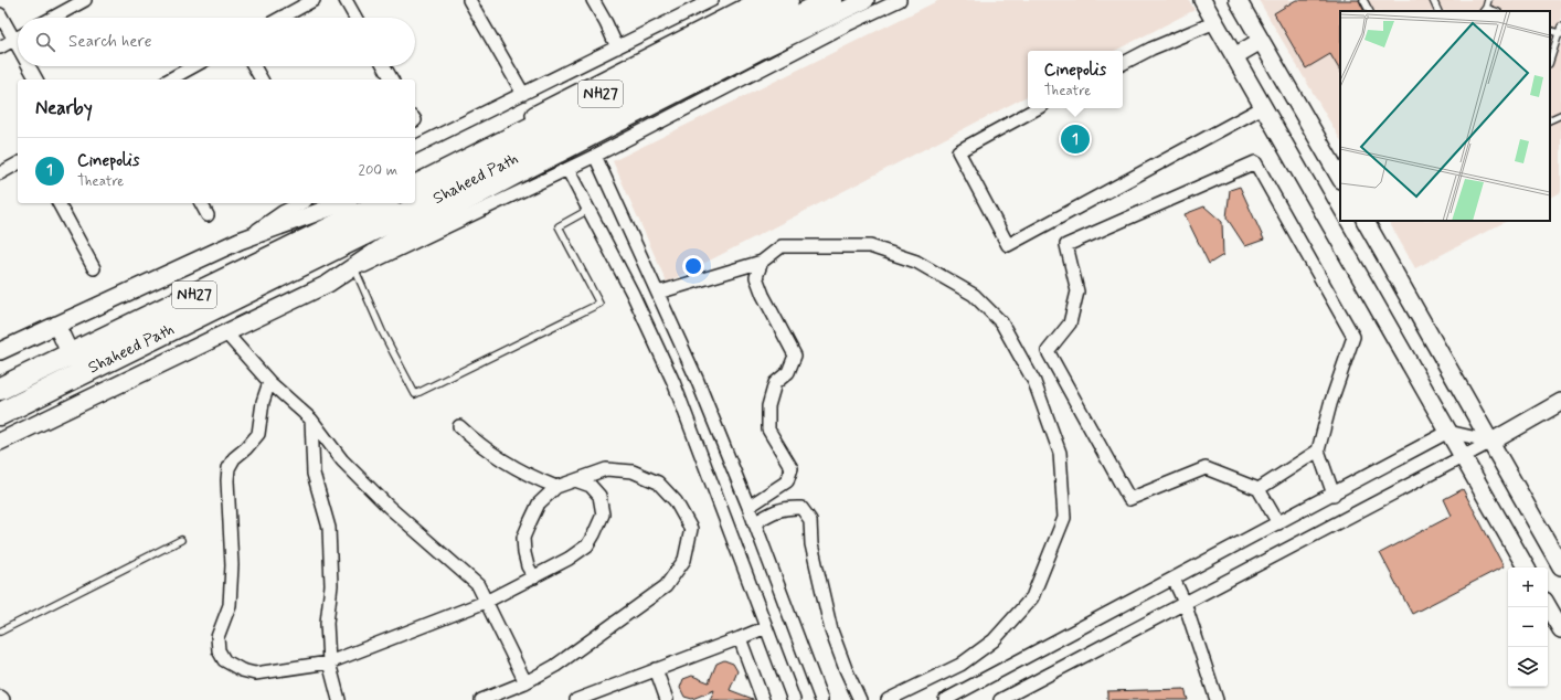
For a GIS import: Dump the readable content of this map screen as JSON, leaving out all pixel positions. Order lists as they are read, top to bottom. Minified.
{"streets":{"highway":["NH27","Shaheed Path"]},"page":{"search":"Search here","popup":["Cinepolis","Theatre"],"heading":"Nearby","pins":"1","list":[{"mark":"1","name":"Cinepolis","note":"Theatre","value":"200 m"}],"map_buttons":["+","−"]}}
